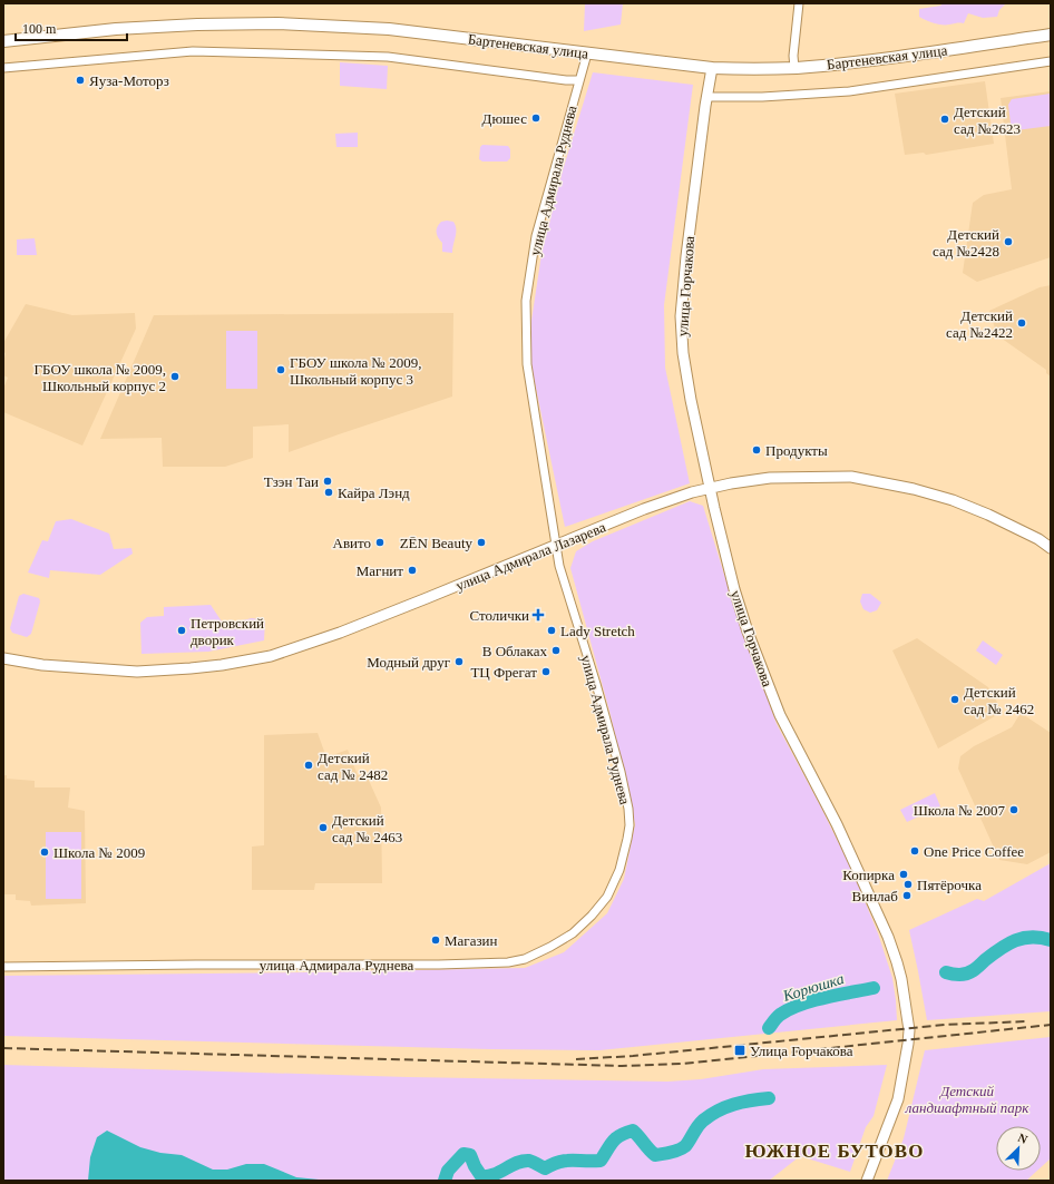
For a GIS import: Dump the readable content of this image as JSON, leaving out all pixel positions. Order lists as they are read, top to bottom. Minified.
{"streets":{"main road":["Бартеневская улица"],"street":["улица Адмирала Руднева","улица Горчакова","улица Адмирала Лазарева"]},"crossings":[["Бартеневская улица","улица Адмирала Руднева"],["Бартеневская улица","улица Горчакова"],["улица Адмирала Руднева","улица Адмирала Лазарева"],["улица Горчакова","улица Адмирала Лазарева"]],"districts":["ЮЖНОЕ БУТОВО"],"water":["Корюшка"],"parks":["Детский ландшафтный парк"],"places":{"other":["Яуза-Моторз","Дюшес","Детский сад №2623","Детский сад №2428","Детский сад №2422","ГБОУ школа № 2009, Школьный корпус 3","ГБОУ школа № 2009, Школьный корпус 2","Продукты","Тзэн Таи","Кайра Лэнд","Авито","ZĒN Beauty","Магнит","Петровский дворик","Lady Stretch","В Облаках","Модный друг","ТЦ Фрегат","Детский сад № 2462","Детский сад № 2482","Школа № 2007","Детский сад № 2463","One Price Coffee","Школа № 2009","Копирка","Пятёрочка","Винлаб","Магазин"],"health":["Столички"],"transit":["Улица Горчакова"]},"scale_bar":"100 m","north":"top right"}
